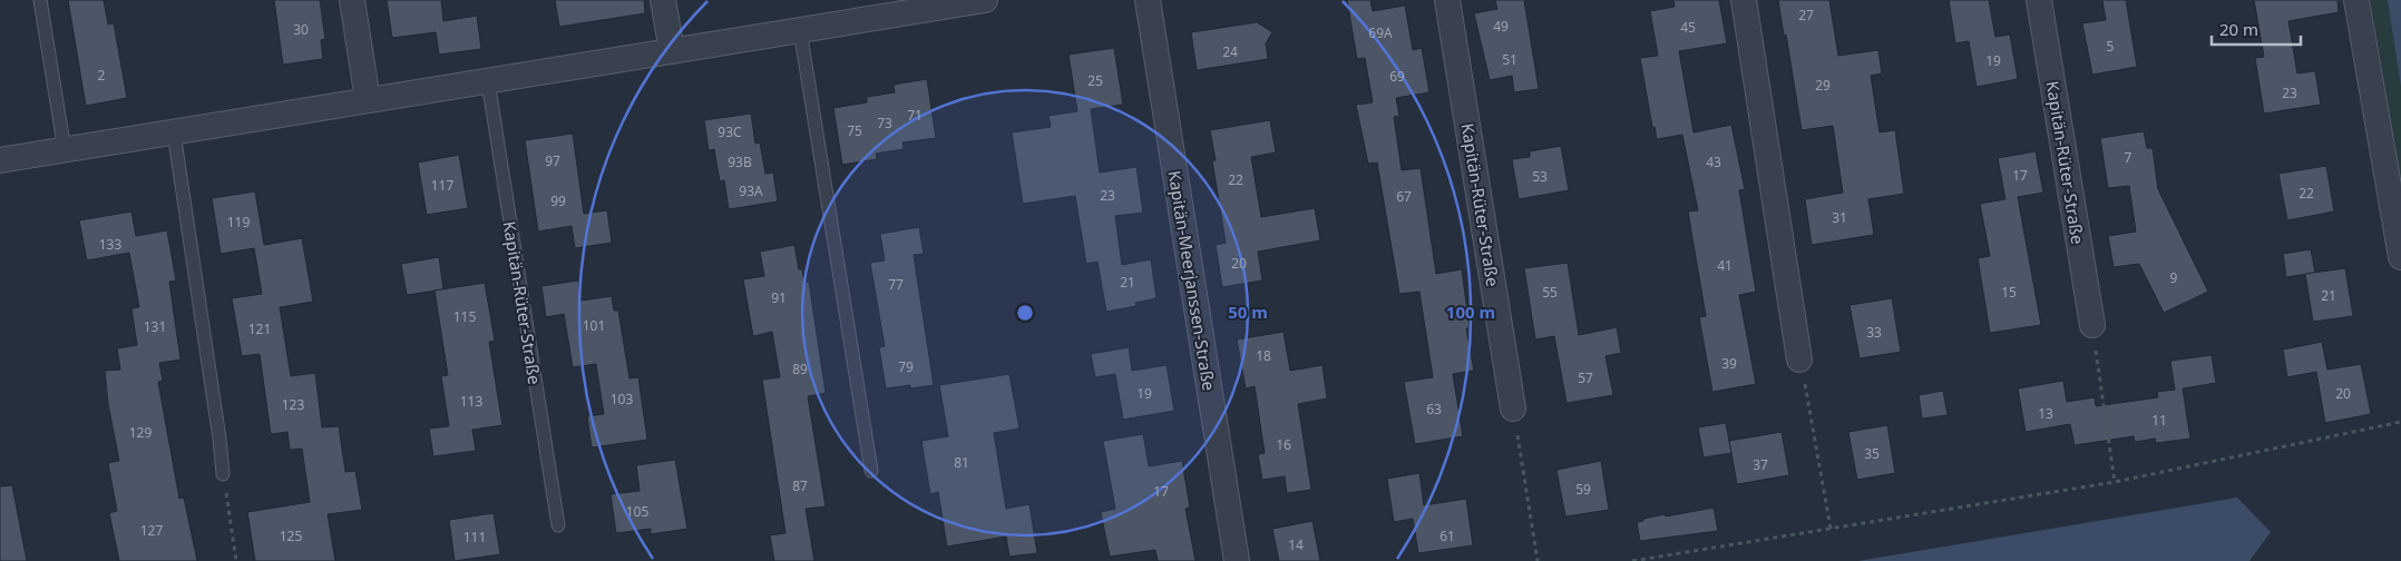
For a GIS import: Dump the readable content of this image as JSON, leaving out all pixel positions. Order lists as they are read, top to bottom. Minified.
{"streets":{"street":["Kapitän-Rüter-Straße","Kapitän-Meerjanssen-Straße"]},"house_numbers":["27","49","45","30","69A","5","24","51","19","2","69","25","29","23","71","73","75","93C","7","97","93B","43","17","53","22","117","93A","22","23","67","99","31","119","133","20","41","9","21","77","55","15","21","91","115","101","131","121","33","18","39","79","89","57","19","20","103","113","123","63","13","11","129","16","35","81","37","87","59","17","105","127","125","61","111","14"],"scale_bar":"20 m","rings":["50 m","100 m"]}
